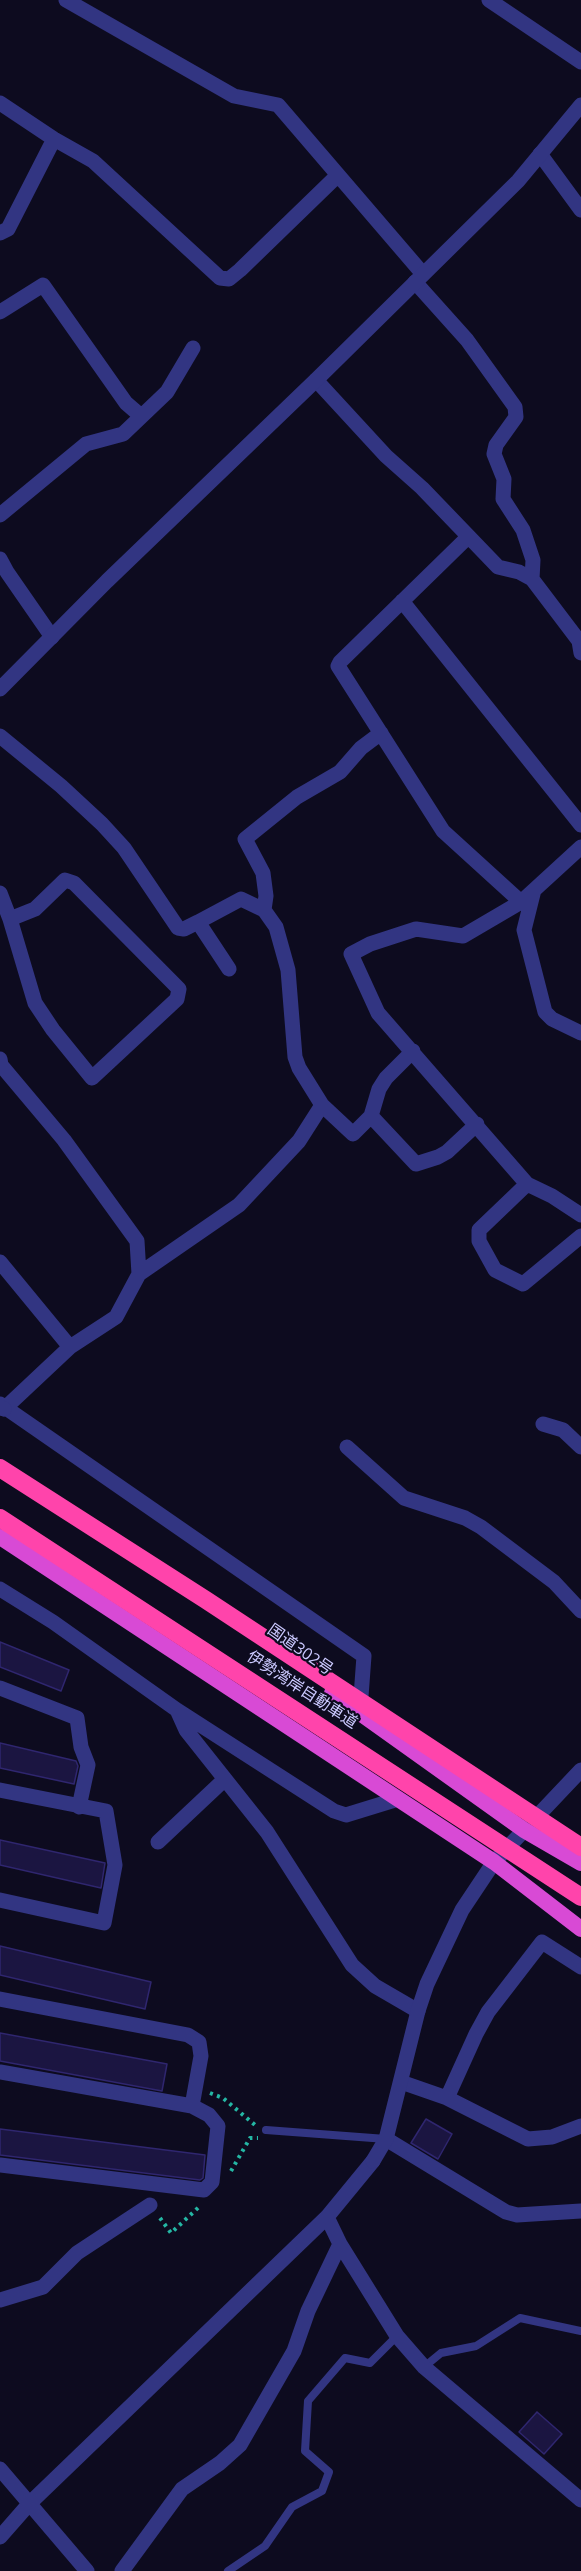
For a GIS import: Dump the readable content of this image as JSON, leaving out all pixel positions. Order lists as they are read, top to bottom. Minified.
{"streets":{"highway":["国道302号","伊勢湾岸自動車道"]},"crossings":[["国道302号","伊勢湾岸自動車道"]]}
